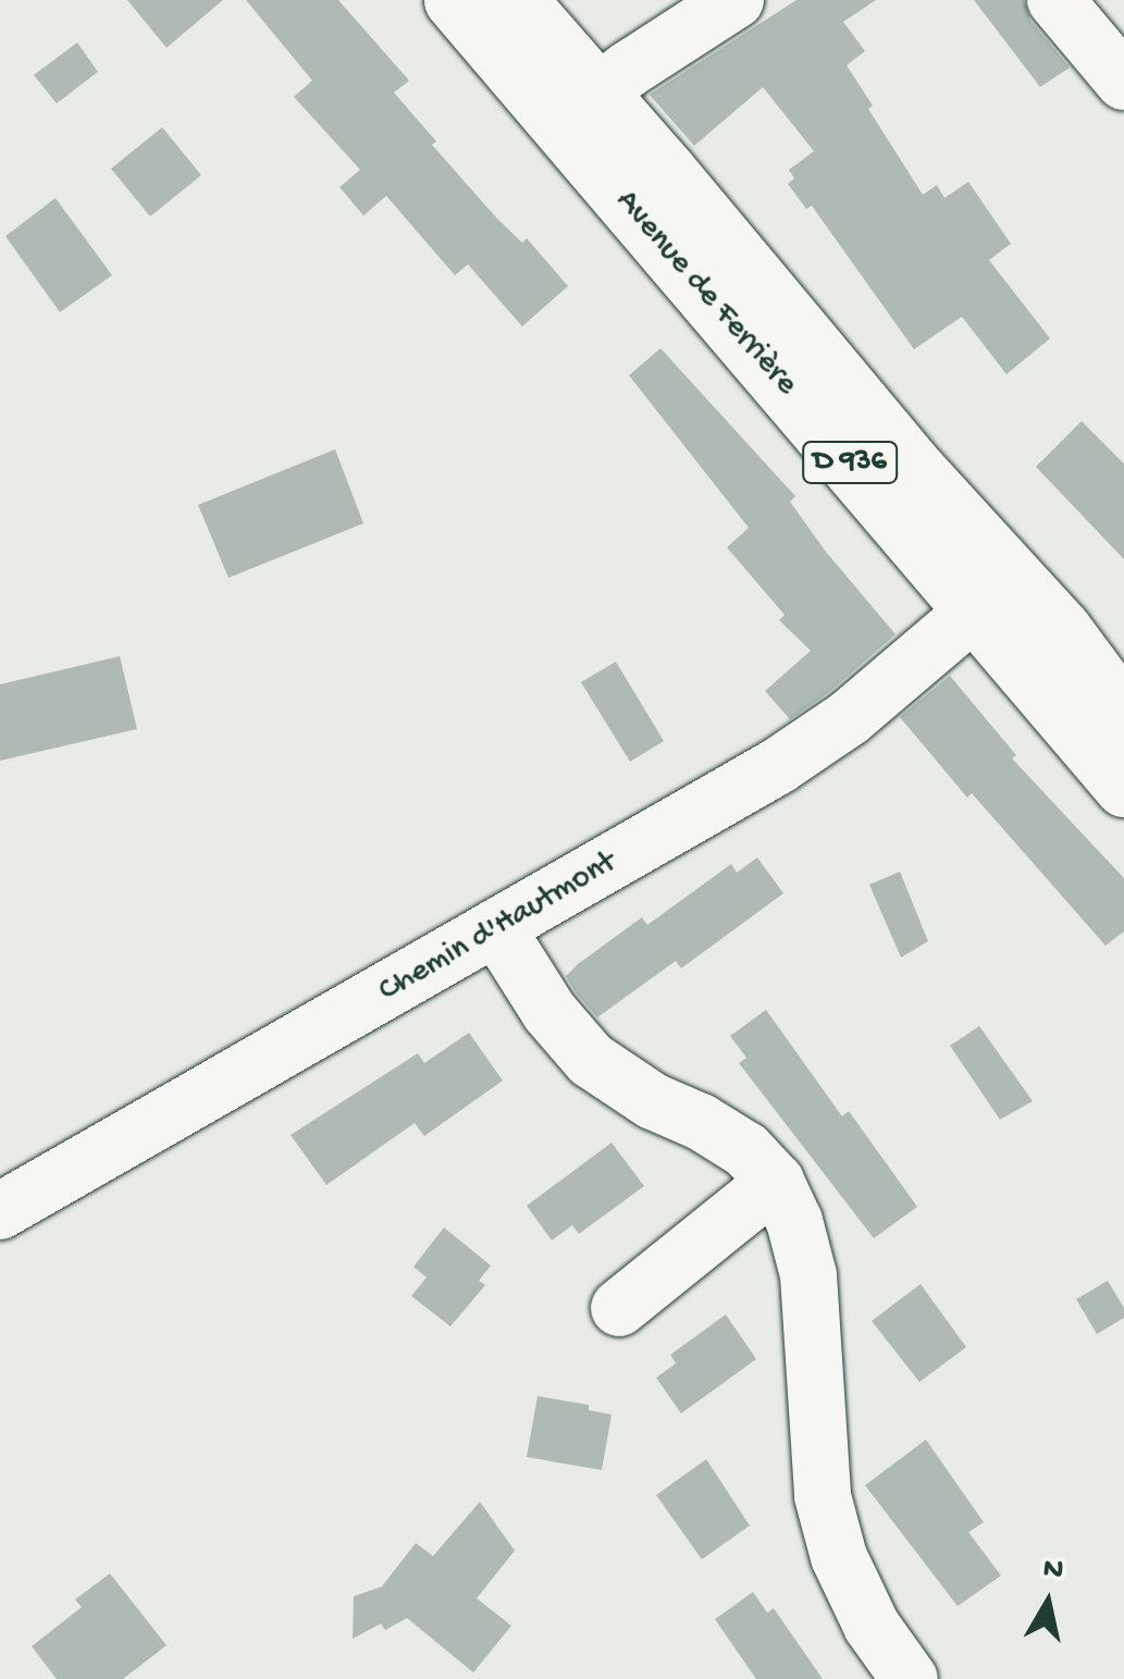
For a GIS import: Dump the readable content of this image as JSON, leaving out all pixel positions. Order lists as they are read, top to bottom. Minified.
{"streets":{"main road":["Avenue de Ferrière","D 936"],"street":["Chemin d'Hautmont"]},"crossings":[["Avenue de Ferrière","Chemin d'Hautmont"]],"north":"top"}
